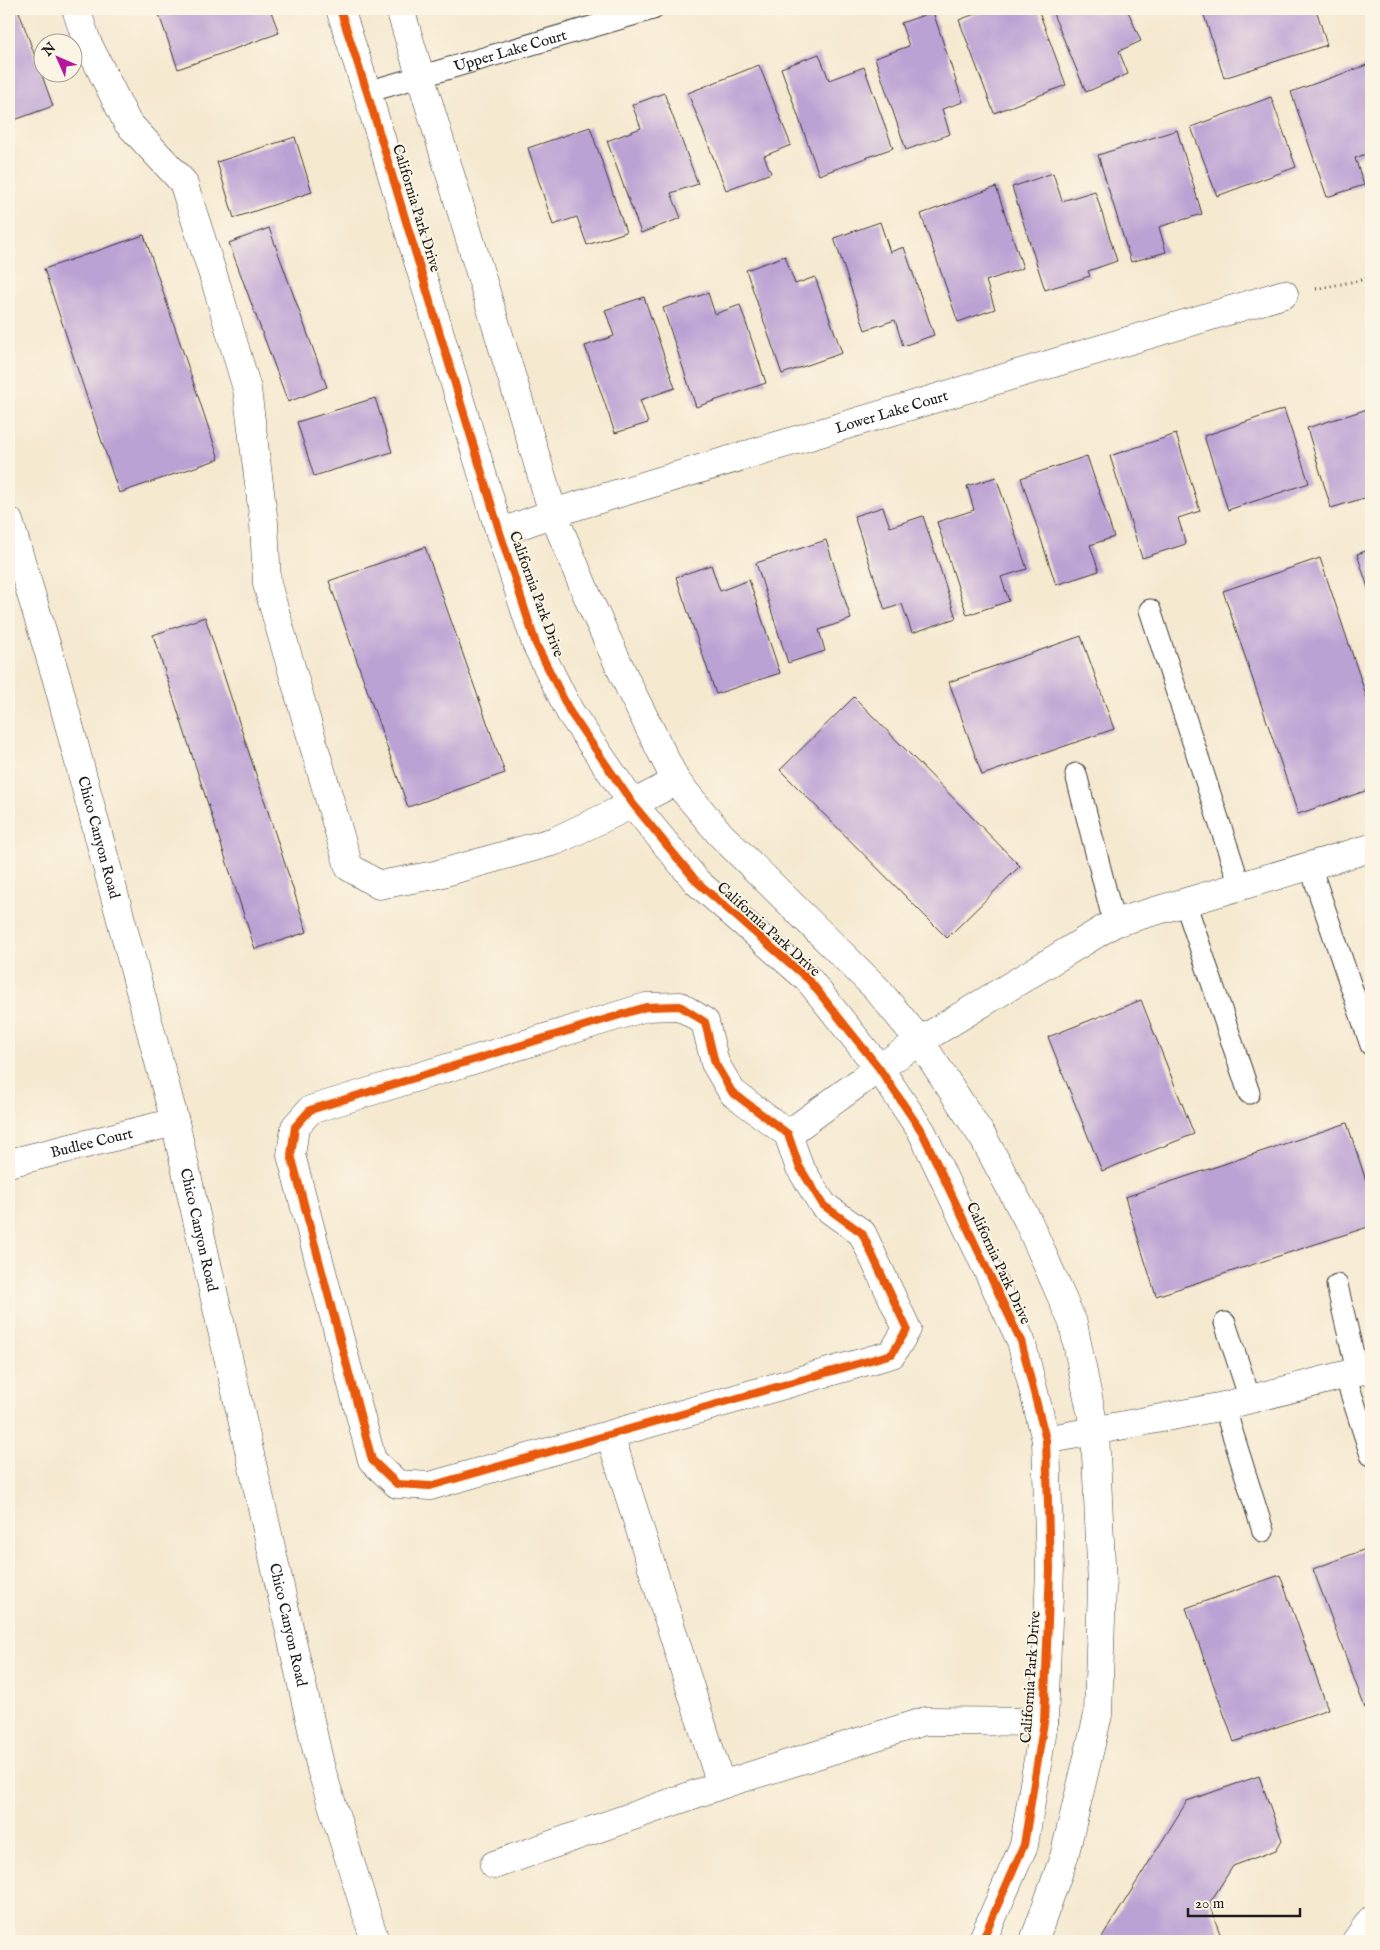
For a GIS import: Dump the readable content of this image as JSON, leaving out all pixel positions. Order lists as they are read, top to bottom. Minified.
{"streets":{"street":["California Park Drive","Lower Lake Court","Chico Canyon Road","Budlee Court"],"lane":["Upper Lake Court"]},"crossings":[["Upper Lake Court","California Park Drive"],["California Park Drive","Lower Lake Court"],["Chico Canyon Road","Budlee Court"]],"scale_bar":"20 m","north":"top left"}
